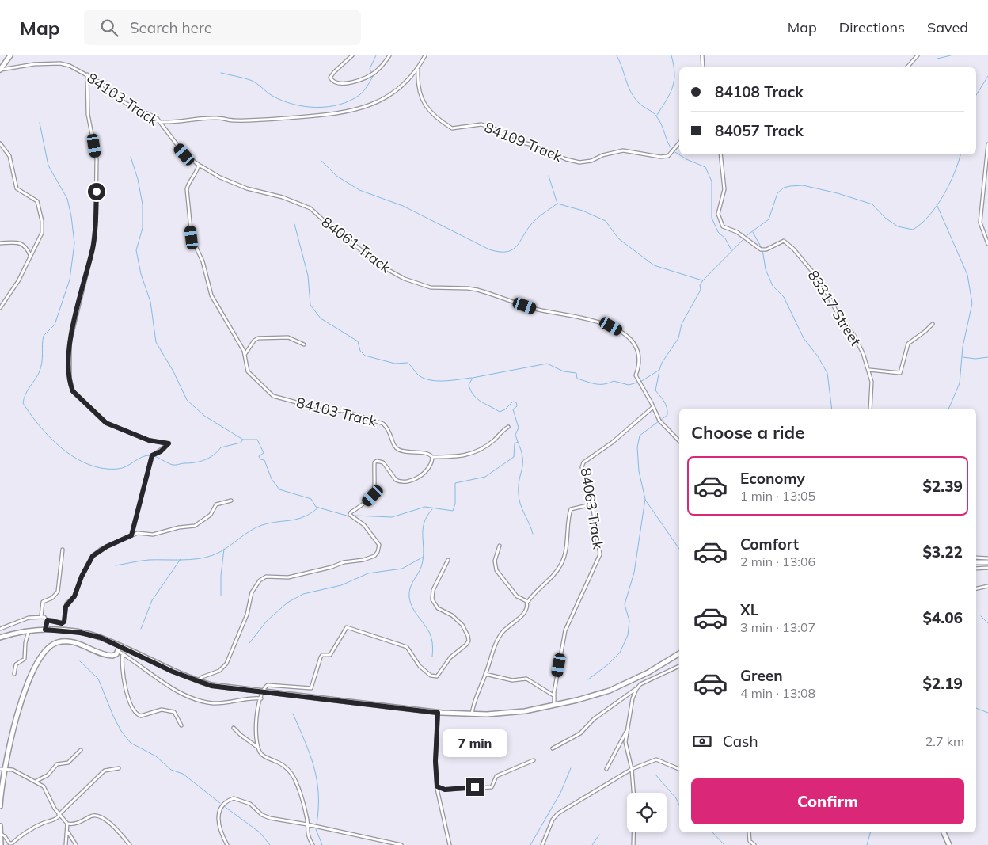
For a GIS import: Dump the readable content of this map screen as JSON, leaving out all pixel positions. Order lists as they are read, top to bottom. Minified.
{"streets":{"street":["84103 Track","84109 Track","84061 Track","83317 Street","84063 Track"]},"crossings":[["84103 Track","84061 Track"],["84061 Track","84063 Track"]],"page":{"header":"Map","search":"Search here","nav":["Map","Directions","Saved"],"banner":["84108 Track","84057 Track"],"heading":"Choose a ride","list":[{"name":"Economy","note":"1 min · 13:05","value":"$2.39"},{"name":"Comfort","note":"2 min · 13:06","value":"$3.22"},{"name":"XL","note":"3 min · 13:07","value":"$4.06"},{"name":"Green","note":"4 min · 13:08","value":"$2.19"}],"pay":["Cash","2.7 km"],"bubble":"7 min","buttons":"Confirm"}}
